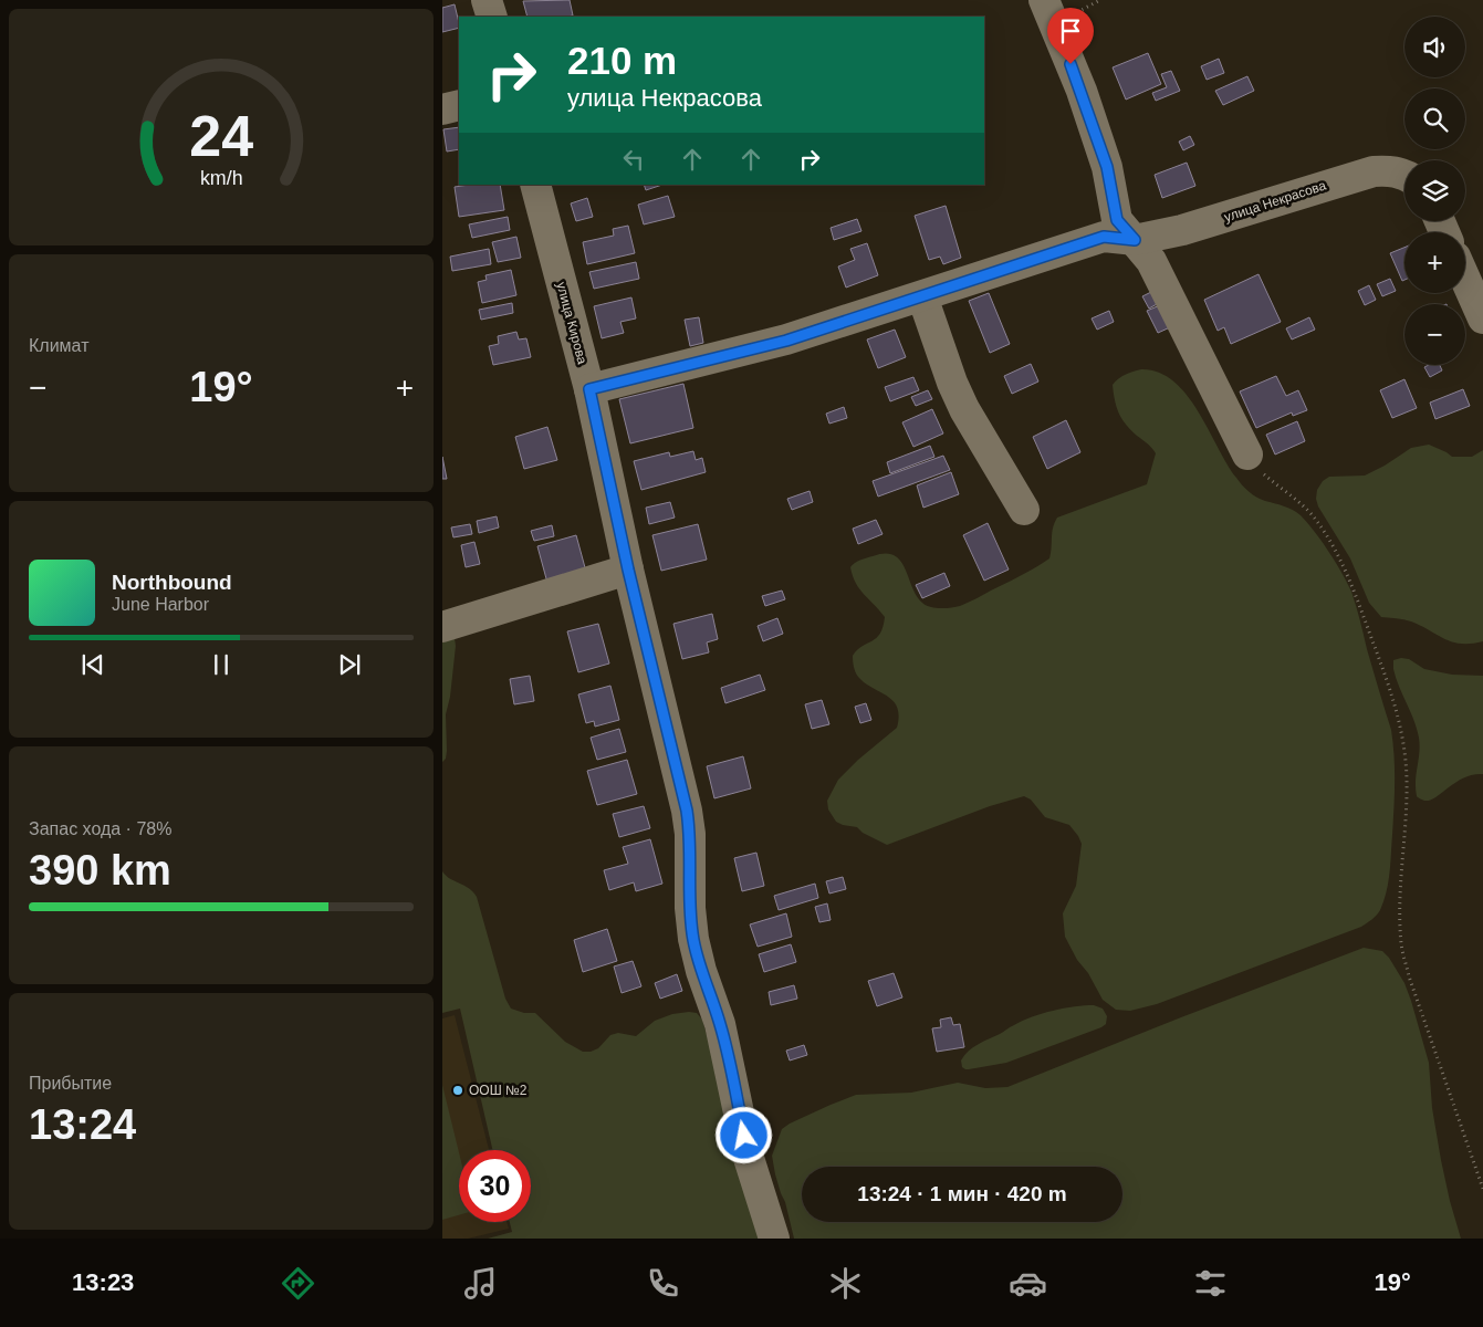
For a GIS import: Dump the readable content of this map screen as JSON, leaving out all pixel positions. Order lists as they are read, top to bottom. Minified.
{"streets":{"street":["улица Некрасова","улица Кирова"]},"crossings":[["улица Некрасова","улица Кирова"]],"places":["ООШ №2"],"page":{"map_buttons":["+","−"],"turn":["210 m","улица Некрасова"],"tile":["Климат",["Запас хода · 78%","390 km"],["Прибытие","13:24"]],"heat":["−","19°","+"],"song":["Northbound","June Harbor"],"limit":"30","trip":"13:24 · 1 мин · 420 m","tabs":["13:23","19°"],"gauge":["24","km/h"]}}
